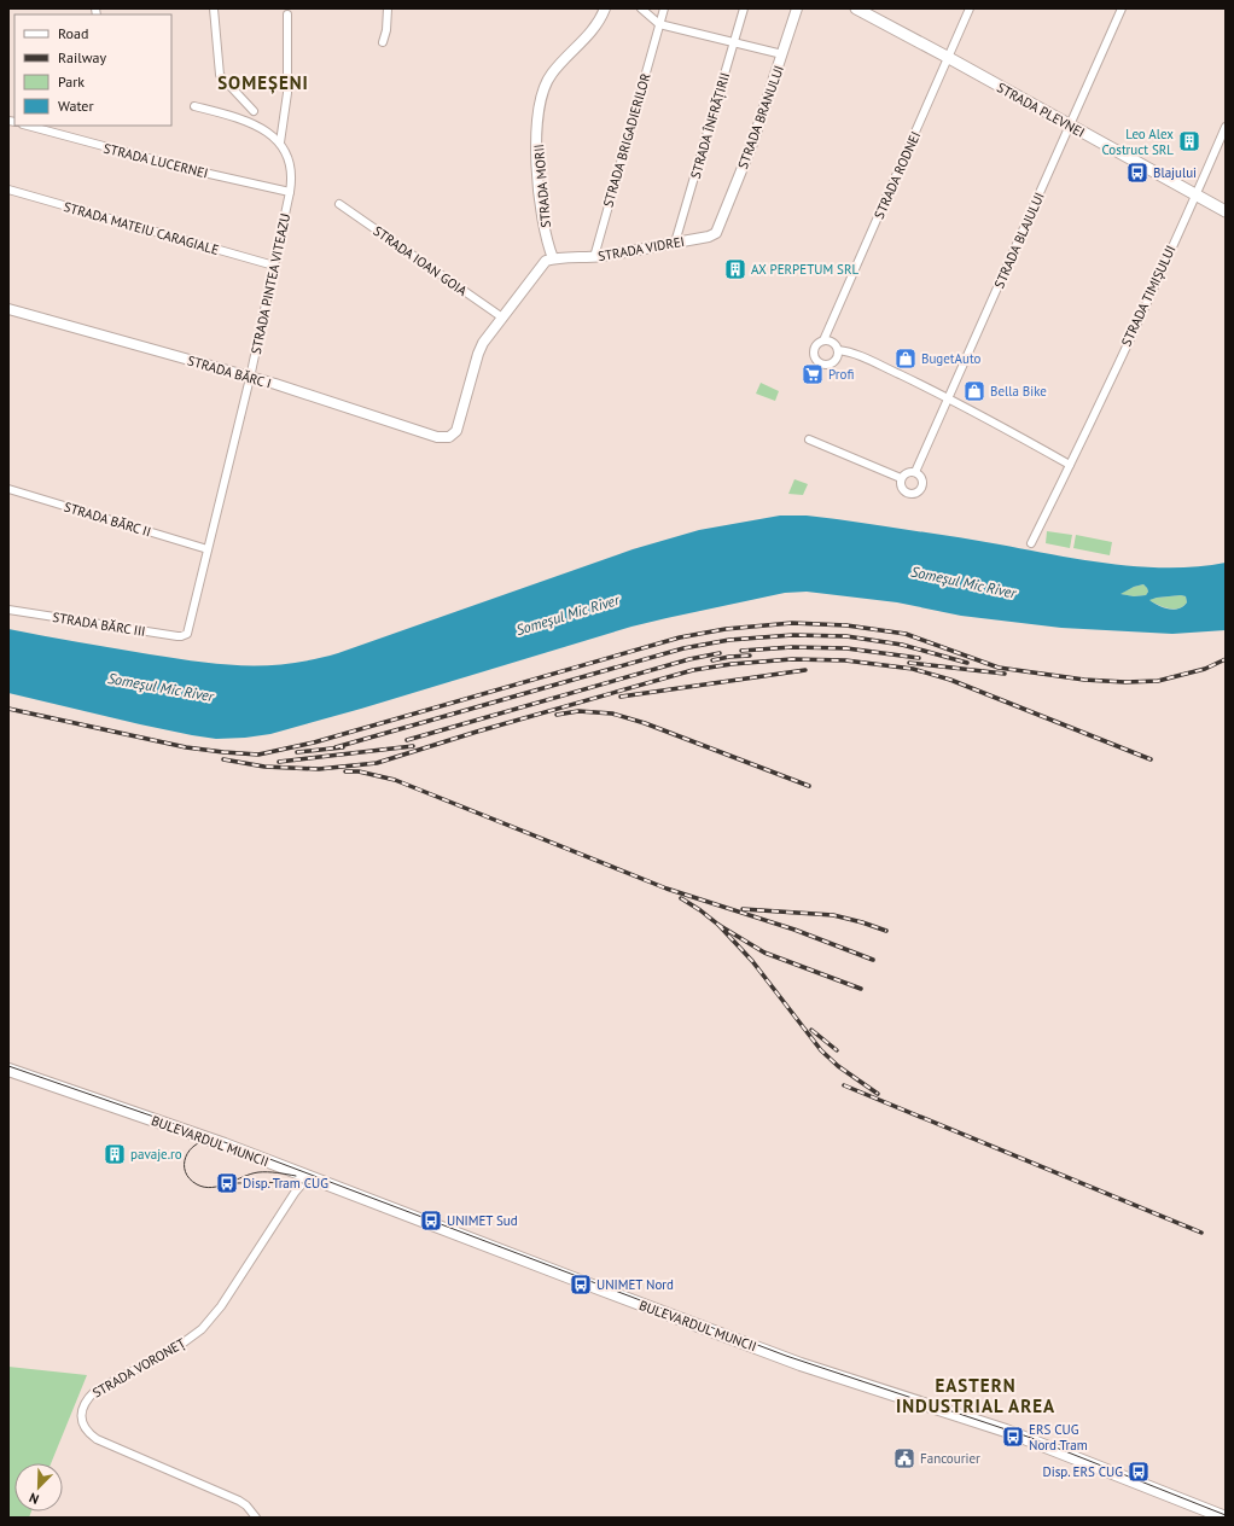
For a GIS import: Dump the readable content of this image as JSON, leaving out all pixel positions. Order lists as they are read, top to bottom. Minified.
{"streets":{"main road":["STRADA PLEVNEI","BULEVARDUL MUNCII"],"street":["STRADA BRANULUI","STRADA ÎNFRĂȚIRII","STRADA BRIGADIERILOR","STRADA LUCERNEI","STRADA RODNEI","STRADA MORII","STRADA MATEIU CARAGIALE","STRADA BLAJULUI","STRADA VIDREI","STRADA IOAN GOIA","STRADA PINTEA VITEAZU","STRADA TIMIȘULUI","STRADA BĂRC I","STRADA BĂRC II","STRADA BĂRC III","STRADA VORONEȚ"]},"crossings":[["STRADA PLEVNEI","STRADA RODNEI"],["STRADA PLEVNEI","STRADA BLAJULUI"],["STRADA PLEVNEI","STRADA TIMIȘULUI"],["STRADA BRANULUI","STRADA VIDREI"],["STRADA ÎNFRĂȚIRII","STRADA VIDREI"],["STRADA BRIGADIERILOR","STRADA VIDREI"],["STRADA LUCERNEI","STRADA PINTEA VITEAZU"],["STRADA MORII","STRADA VIDREI"],["STRADA MATEIU CARAGIALE","STRADA PINTEA VITEAZU"],["STRADA IOAN GOIA","STRADA BĂRC I"],["STRADA PINTEA VITEAZU","STRADA BĂRC I"],["STRADA PINTEA VITEAZU","STRADA BĂRC II"],["STRADA PINTEA VITEAZU","STRADA BĂRC III"],["BULEVARDUL MUNCII","STRADA VORONEȚ"]],"districts":["SOMEȘENI","EASTERN INDUSTRIAL AREA"],"water":["Someşul Mic River"],"places":{"building":["Leo Alex Costruct SRL","AX PERPETUM SRL","pavaje.ro"],"bus stop":["Blajului","Disp. Tram CUG","UNIMET Sud","UNIMET Nord","ERS CUG Nord Tram","Disp. ERS CUG"],"shop":["BugetAuto","Bella Bike"],"supermarket":["Profi"],"public building":["Fancourier"]},"legend":["Road","Railway","Park","Water"],"north":"bottom left"}
